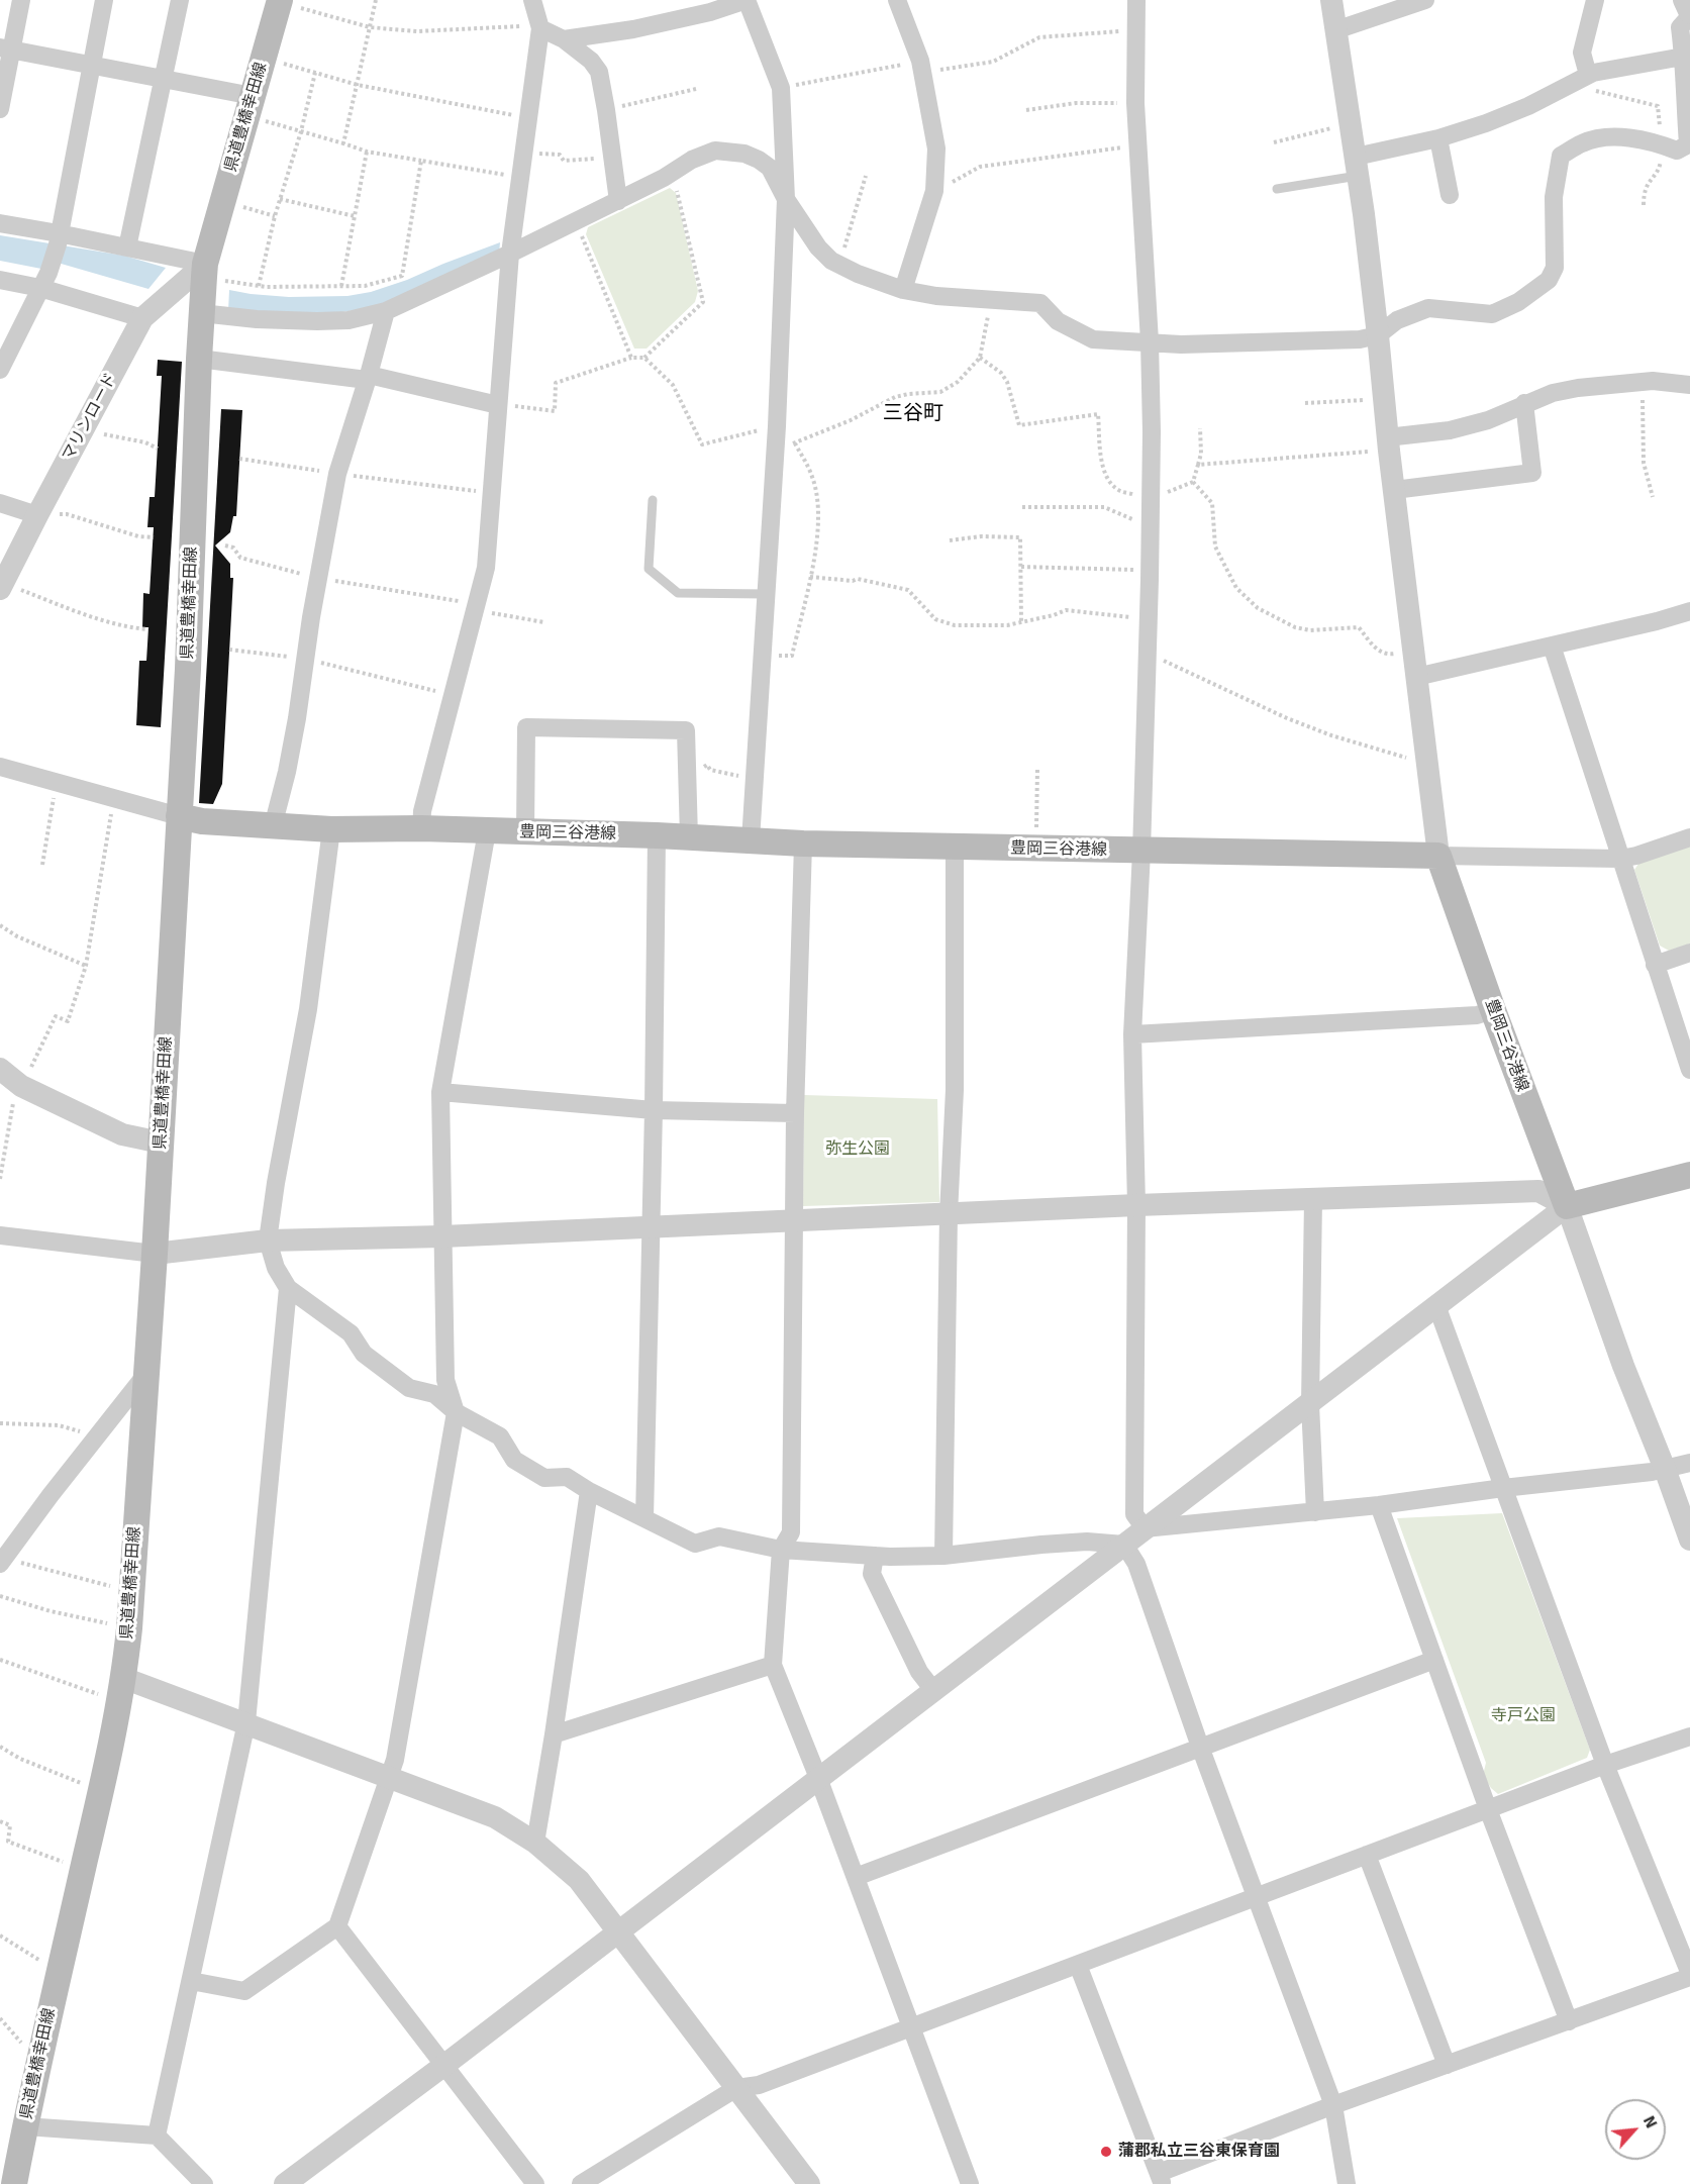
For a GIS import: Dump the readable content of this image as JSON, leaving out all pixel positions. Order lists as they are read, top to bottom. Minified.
{"streets":{"main road":["県道豊橋幸田線","豊岡三谷港線"],"street":["マリンロード"]},"crossings":[["県道豊橋幸田線","マリンロード"],["県道豊橋幸田線","豊岡三谷港線"]],"districts":["三谷町"],"parks":["弥生公園","寺戸公園"],"places":["蒲郡私立三谷東保育園"],"north":"top right"}
